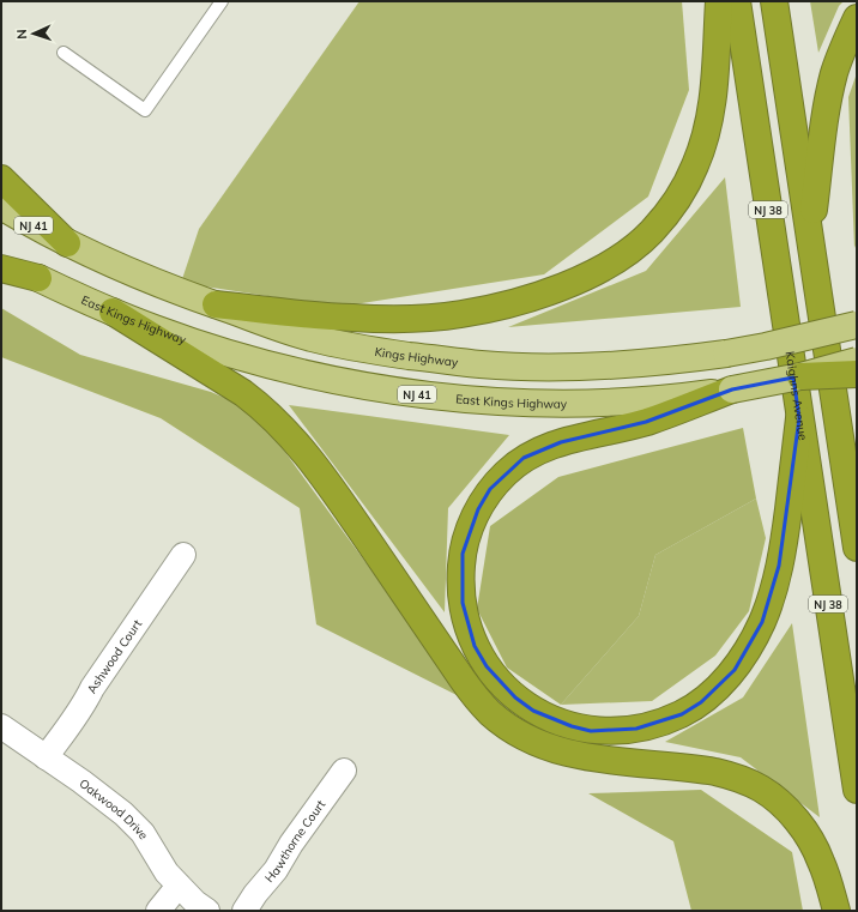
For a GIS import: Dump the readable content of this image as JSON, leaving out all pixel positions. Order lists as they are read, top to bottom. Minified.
{"streets":{"highway":["NJ 38","Kaighns Avenue"],"main road":["NJ 41","East Kings Highway","Kings Highway"],"street":["Ashwood Court","Oakwood Drive","Hawthorne Court"]},"crossings":[["Ashwood Court","Oakwood Drive"]],"north":"left"}
